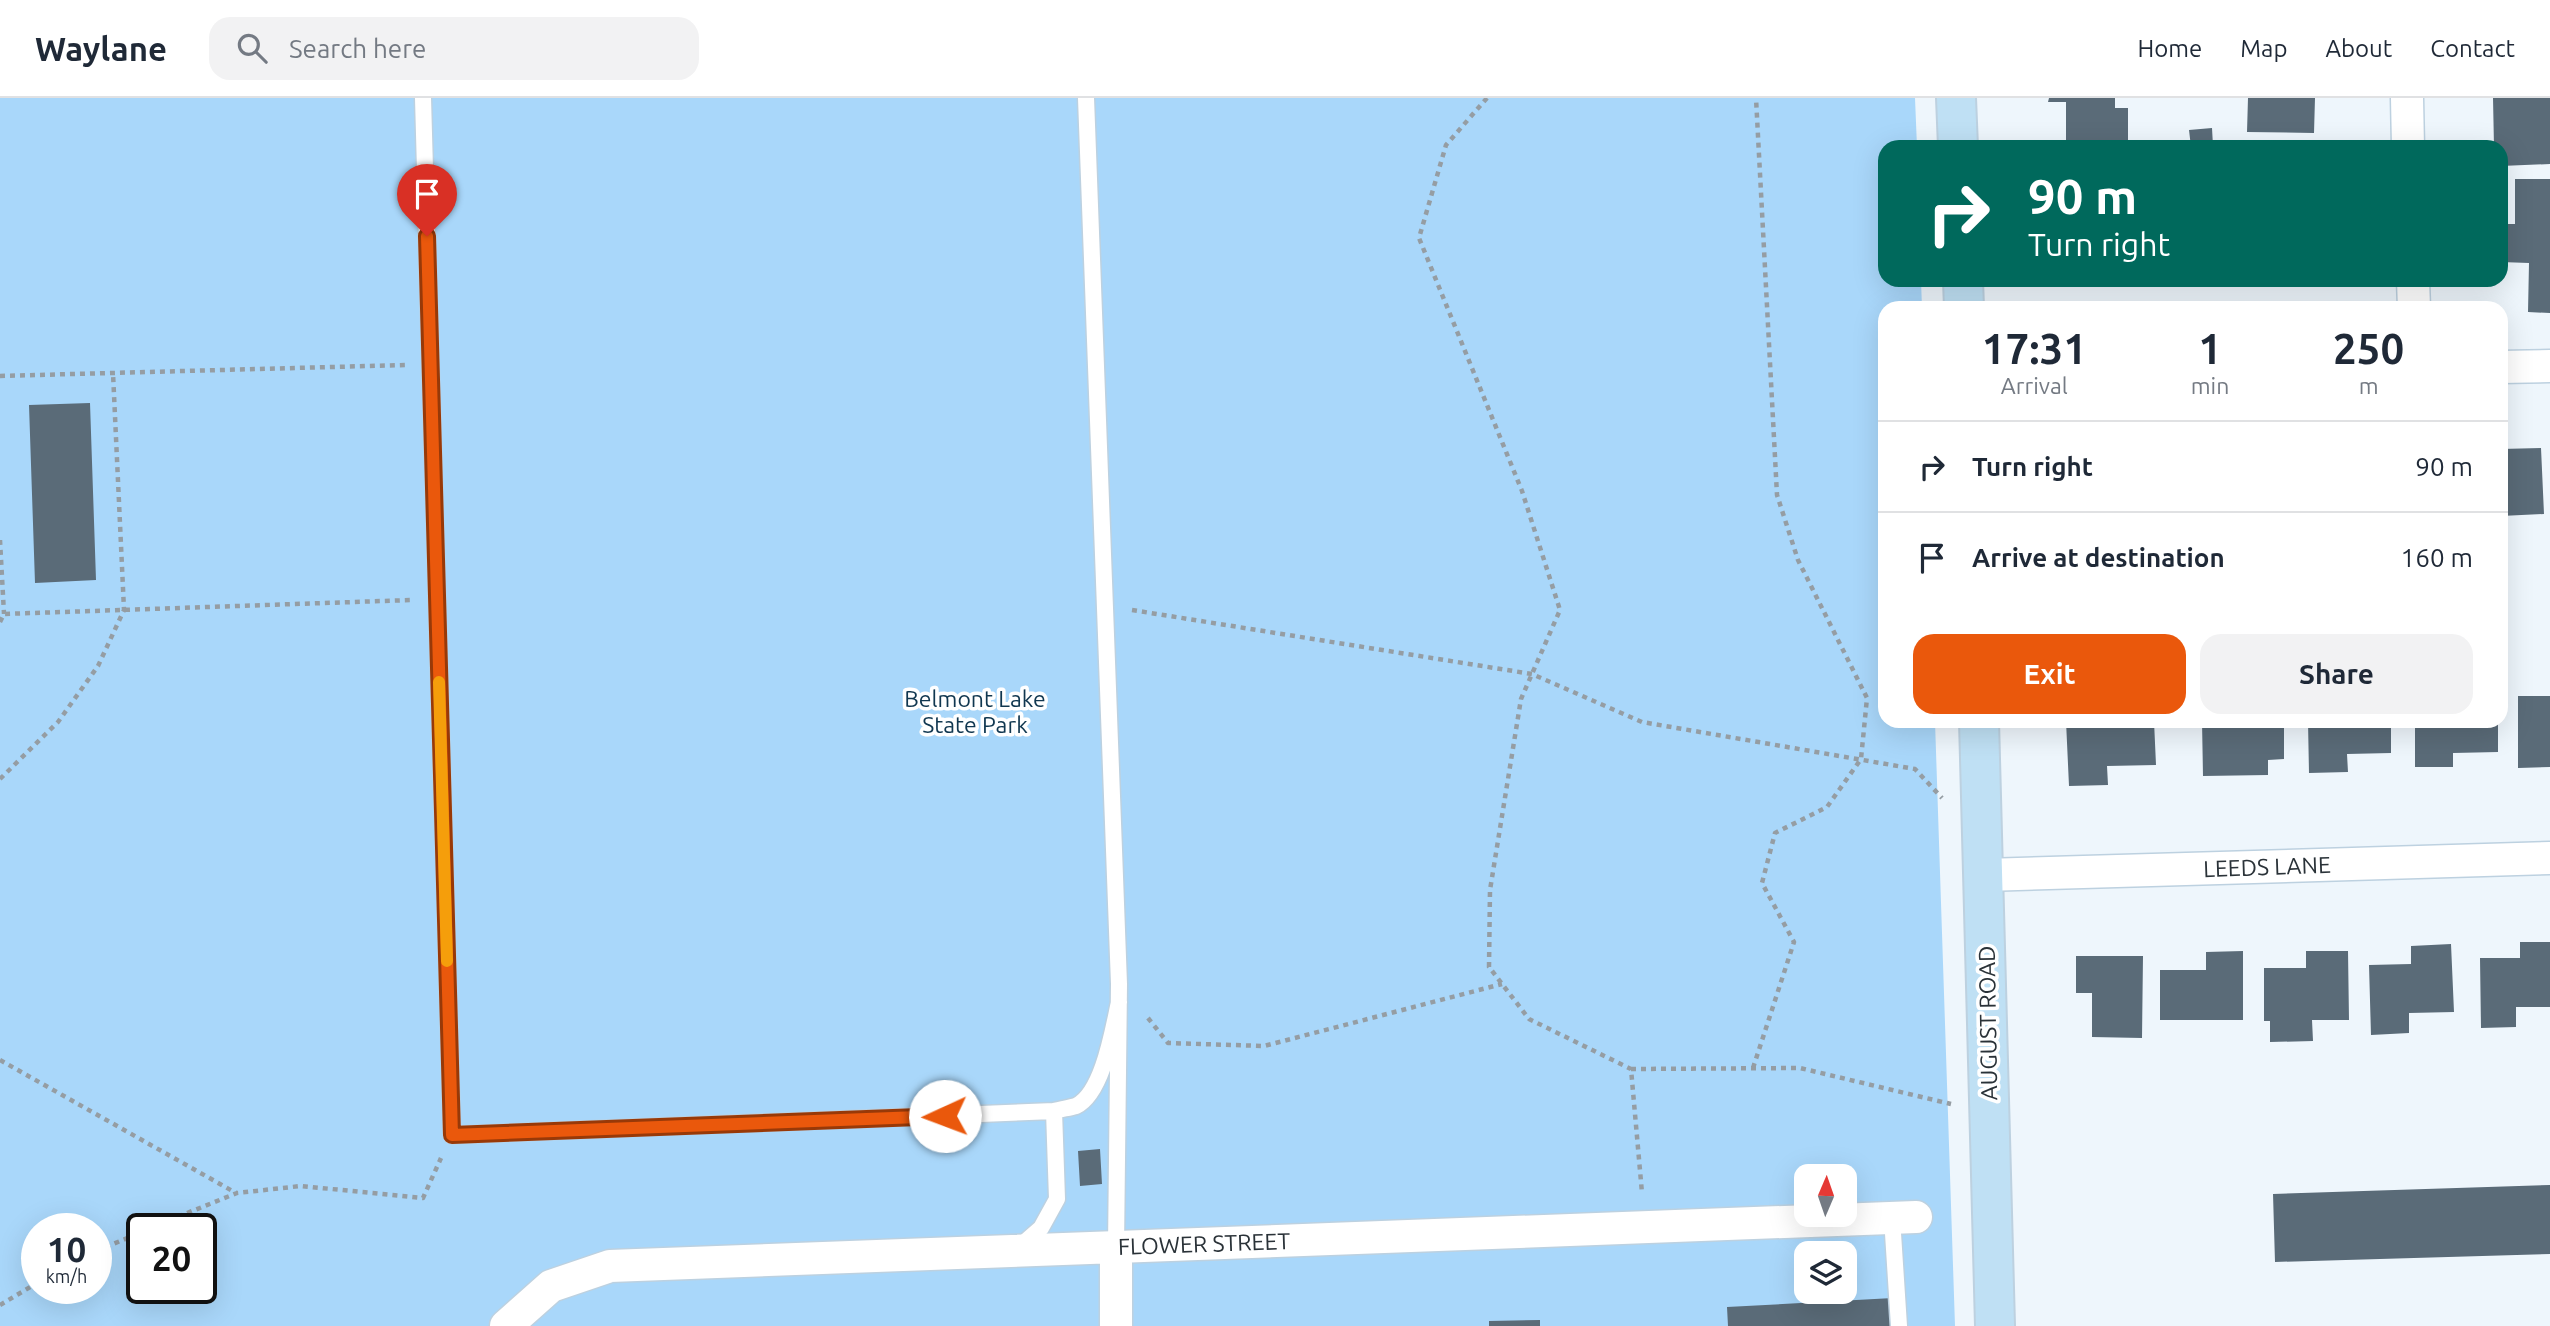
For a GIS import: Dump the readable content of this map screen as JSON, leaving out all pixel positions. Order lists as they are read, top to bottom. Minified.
{"streets":{"street":["LEEDS LANE","AUGUST ROAD","FLOWER STREET"]},"crossings":[["LEEDS LANE","AUGUST ROAD"]],"parks":["Belmont Lake State Park"],"north":"top","page":{"header":"Waylane","search":"Search here","nav":["Home","Map","About","Contact"],"turn":["90 m","Turn right"],"eta":["17:31","Arrival","1","min","250","m"],"list":[{"name":"Turn right","value":"90 m"},{"name":"Arrive at destination","value":"160 m"}],"buttons":["Exit","Share"],"speed":"10 km/h","limit":"20"}}
